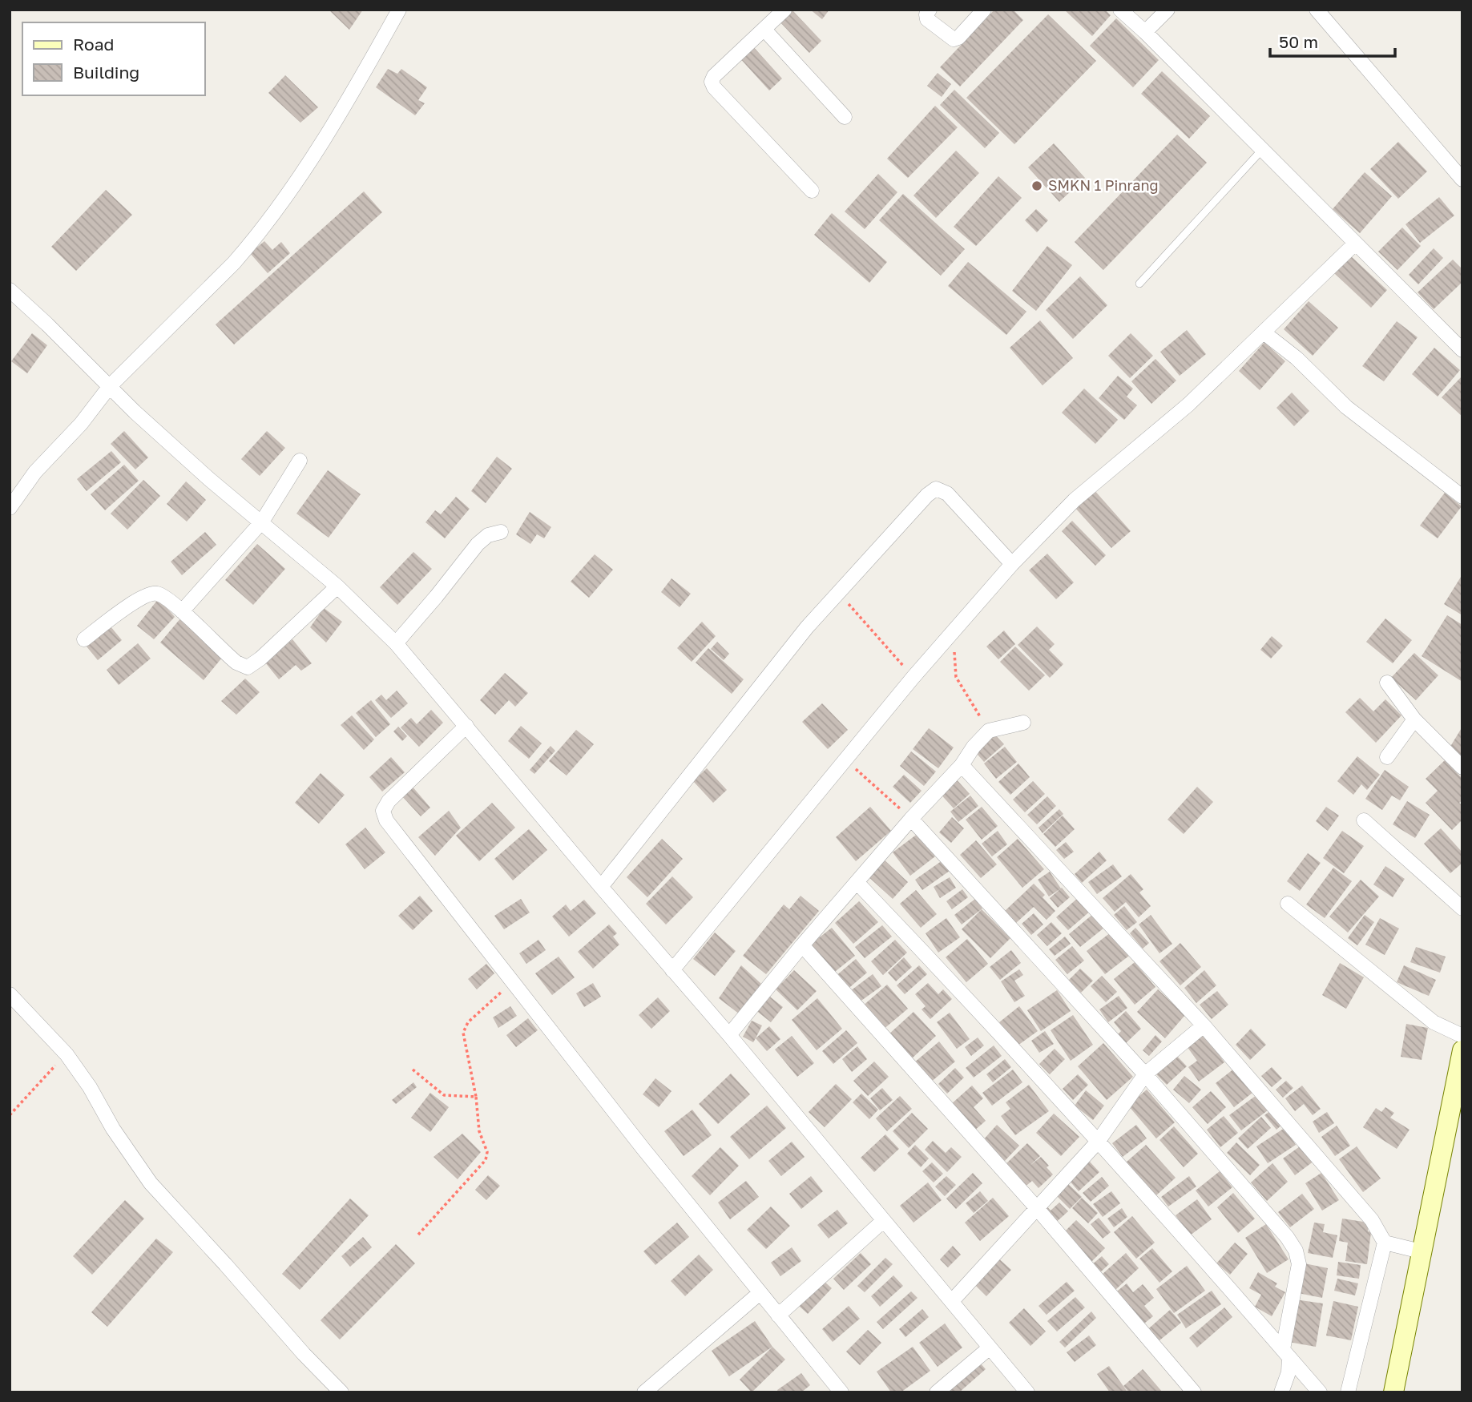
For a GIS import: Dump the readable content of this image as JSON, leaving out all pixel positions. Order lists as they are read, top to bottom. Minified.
{"places":["SMKN 1 Pinrang"],"legend":["Road","Building"],"scale_bar":"50 m"}
